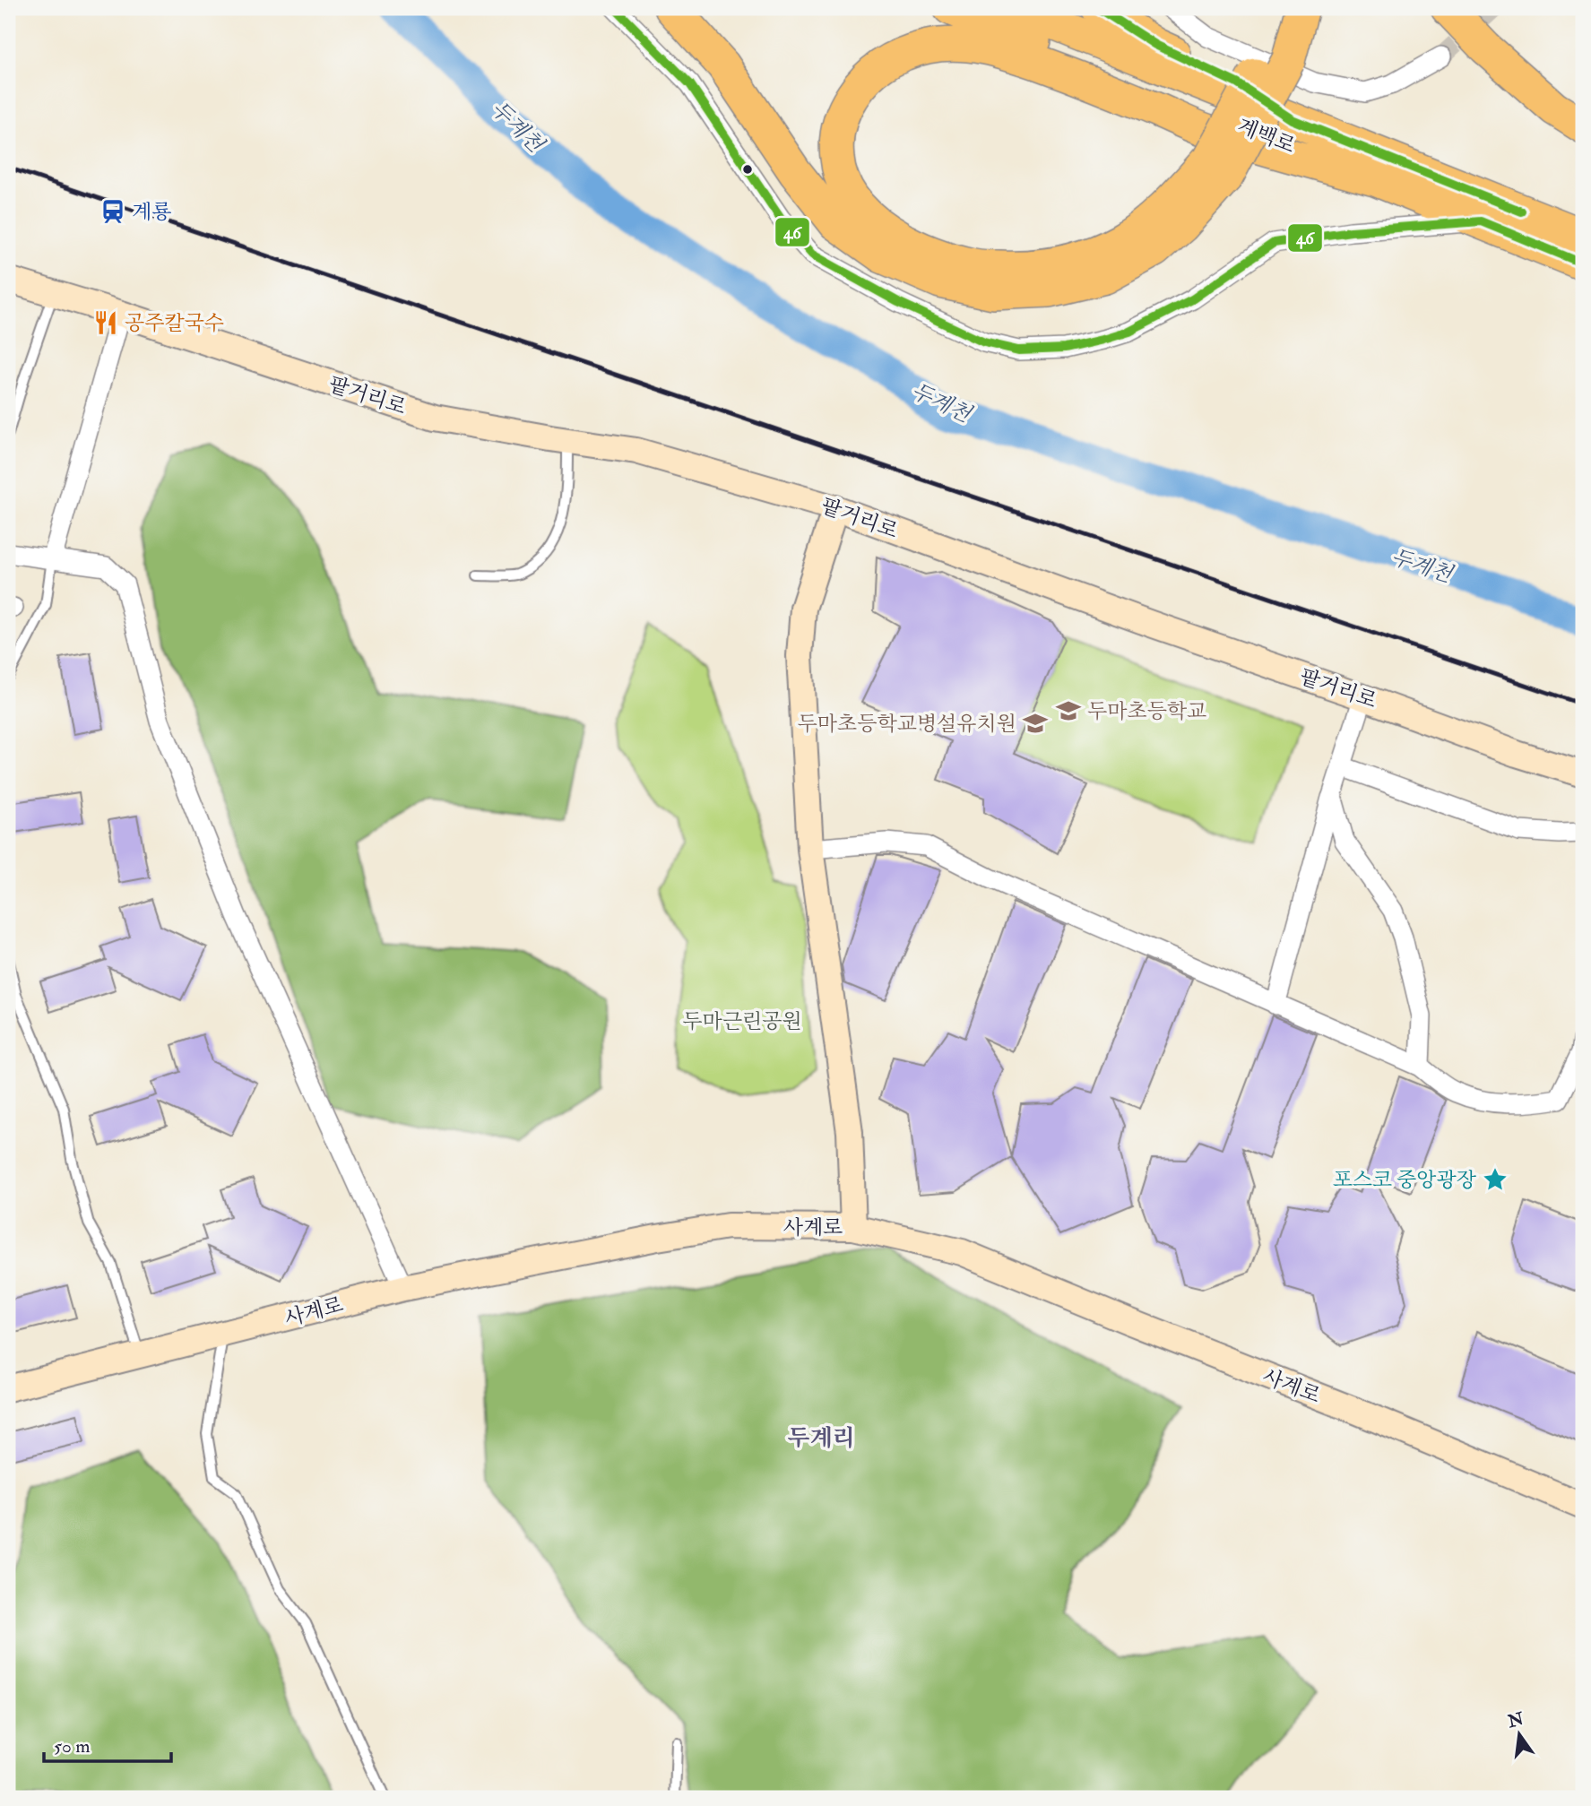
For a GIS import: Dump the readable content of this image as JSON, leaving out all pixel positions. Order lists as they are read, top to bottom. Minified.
{"streets":{"highway":["계백로"],"street":["팥거리로","사계로"]},"districts":["두계리"],"water":["두계천"],"parks":["두마근린공원"],"places":{"station":["계룡"],"restaurant":["공주칼국수"],"school or university":["두마초등학교","두마초등학교병설유치원"],"place":["포스코 중앙광장"]},"lines":["transit line 46"],"scale_bar":"50 m","north":"top"}
